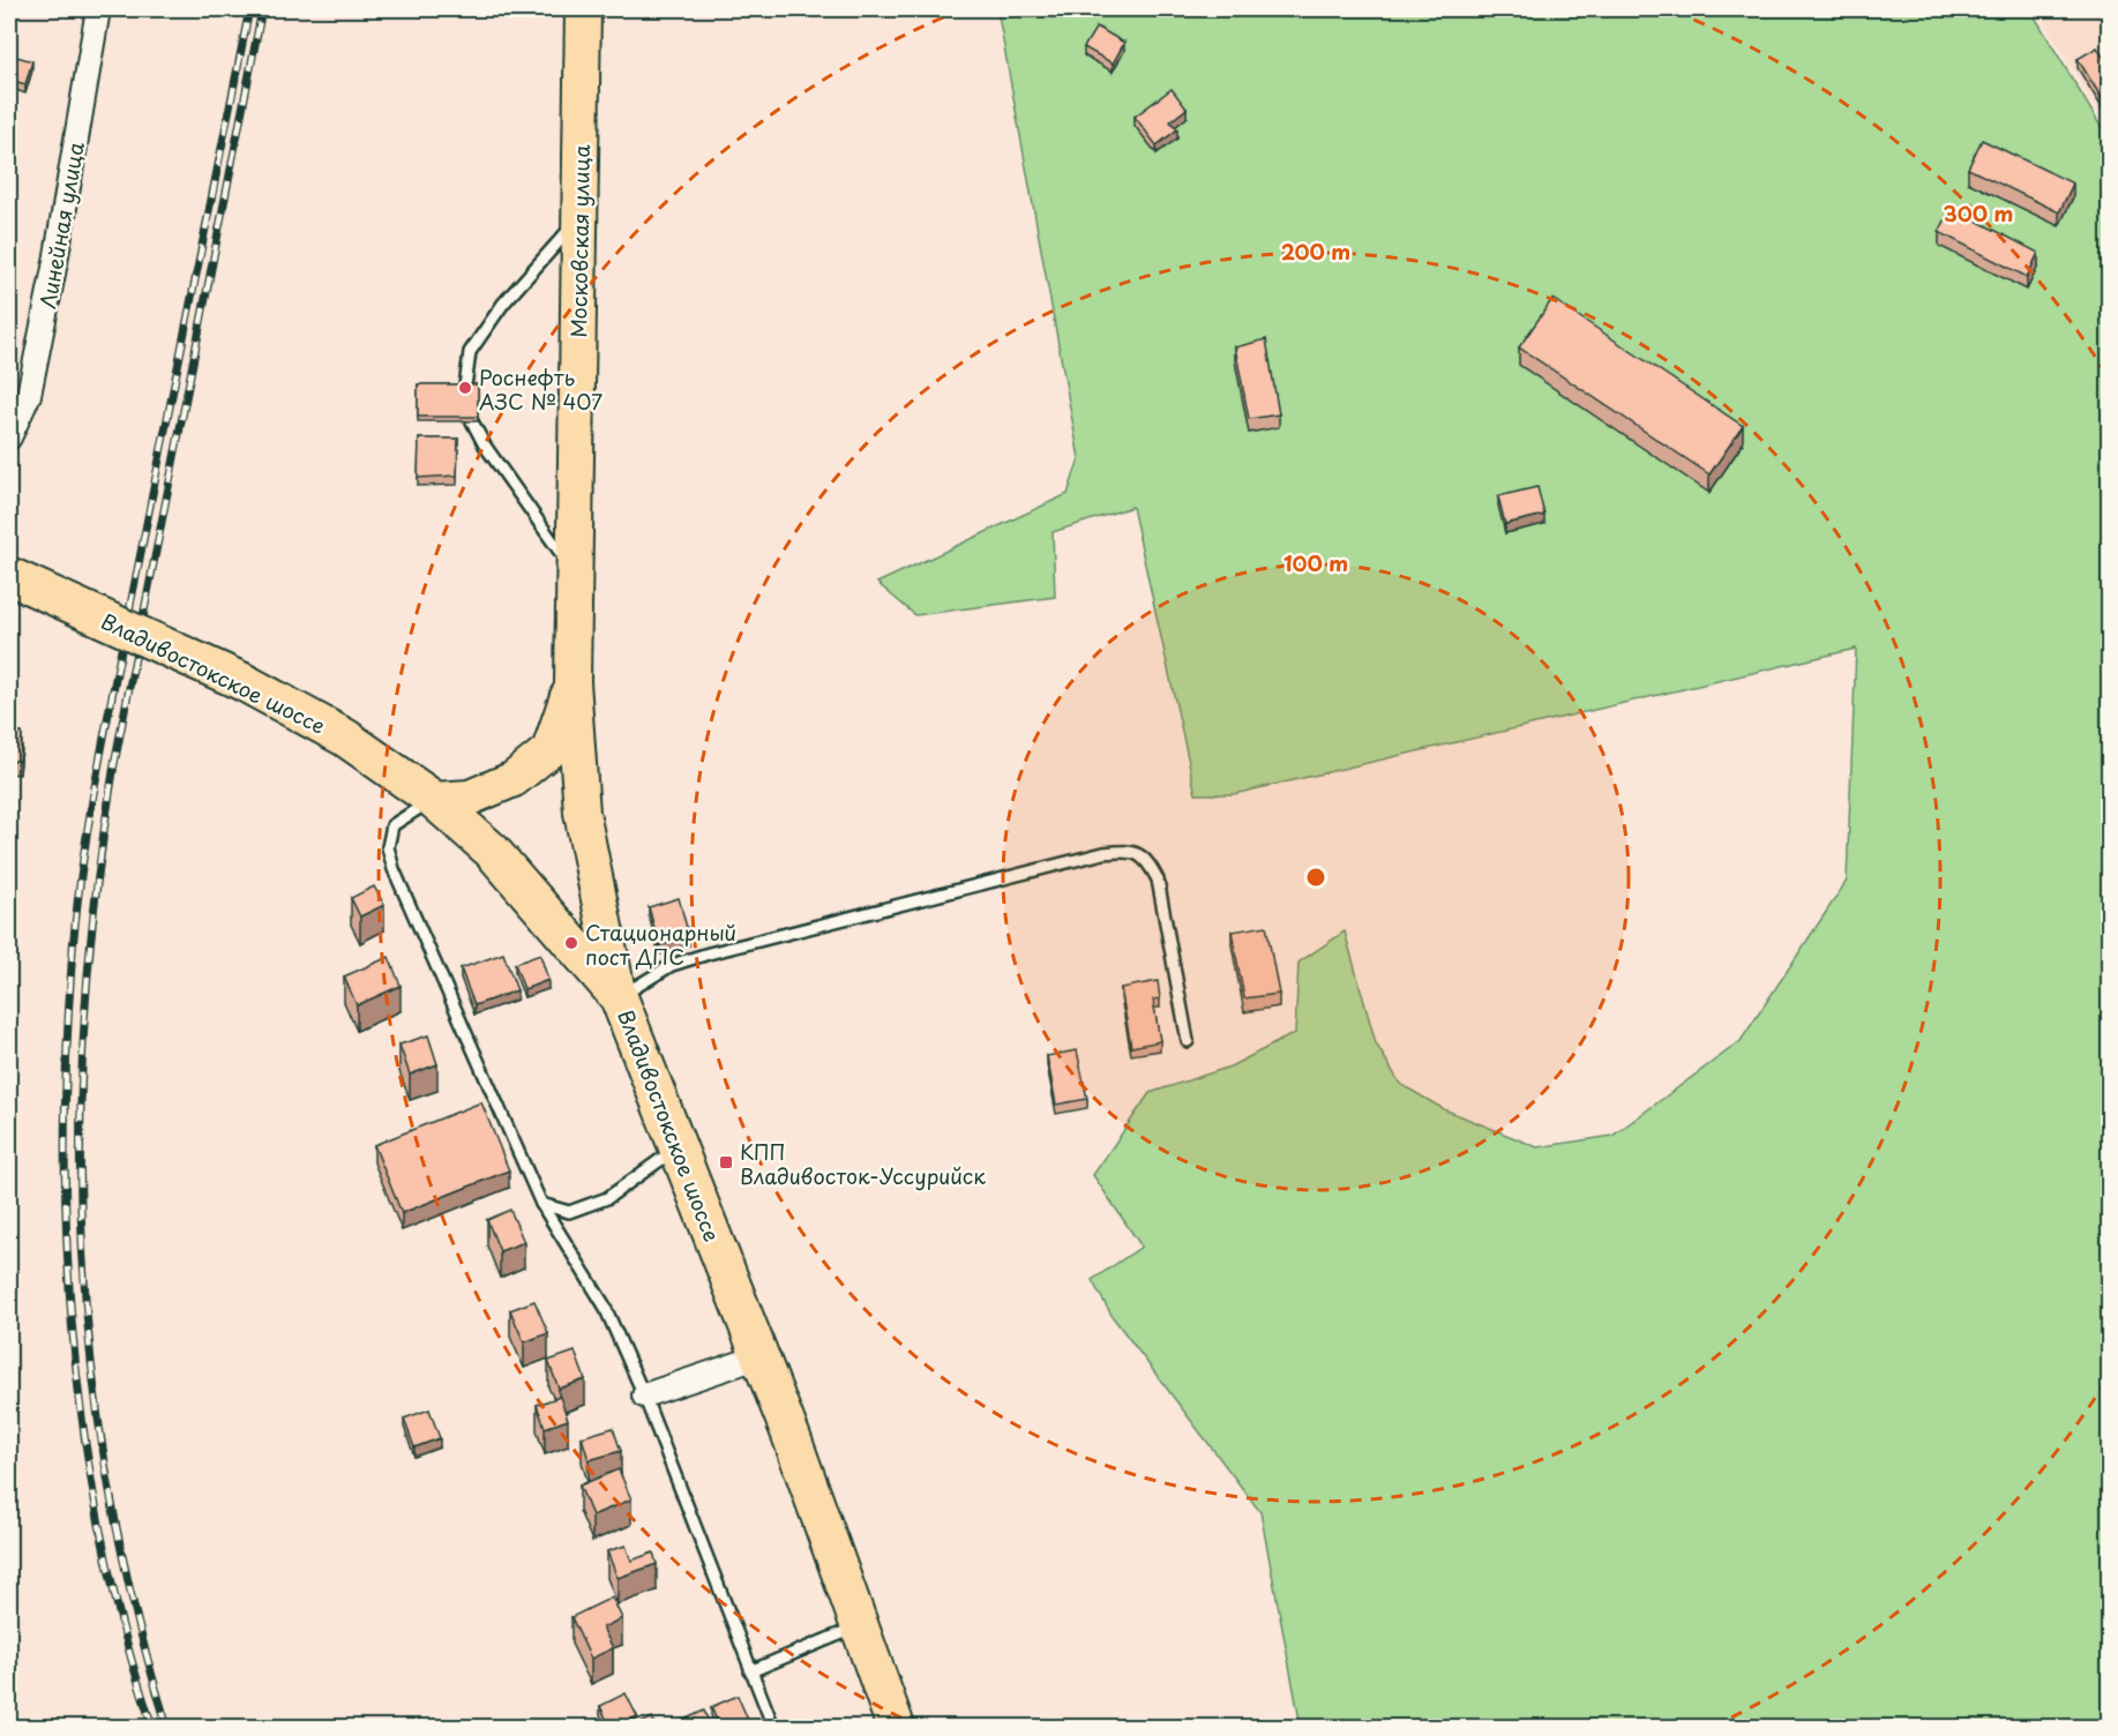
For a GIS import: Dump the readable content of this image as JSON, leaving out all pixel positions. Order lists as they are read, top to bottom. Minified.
{"streets":{"highway":["Владивостокское шоссе"],"main road":["Московская улица"],"street":["Линейная улица"]},"crossings":[["Московская улица","Владивостокское шоссе"]],"places":{"other":["Роснефть АЗС № 407","Стационарный пост ДПС"],"transit":["КПП Владивосток-Уссурийск"]},"rings":["300 m","200 m","100 m"]}
